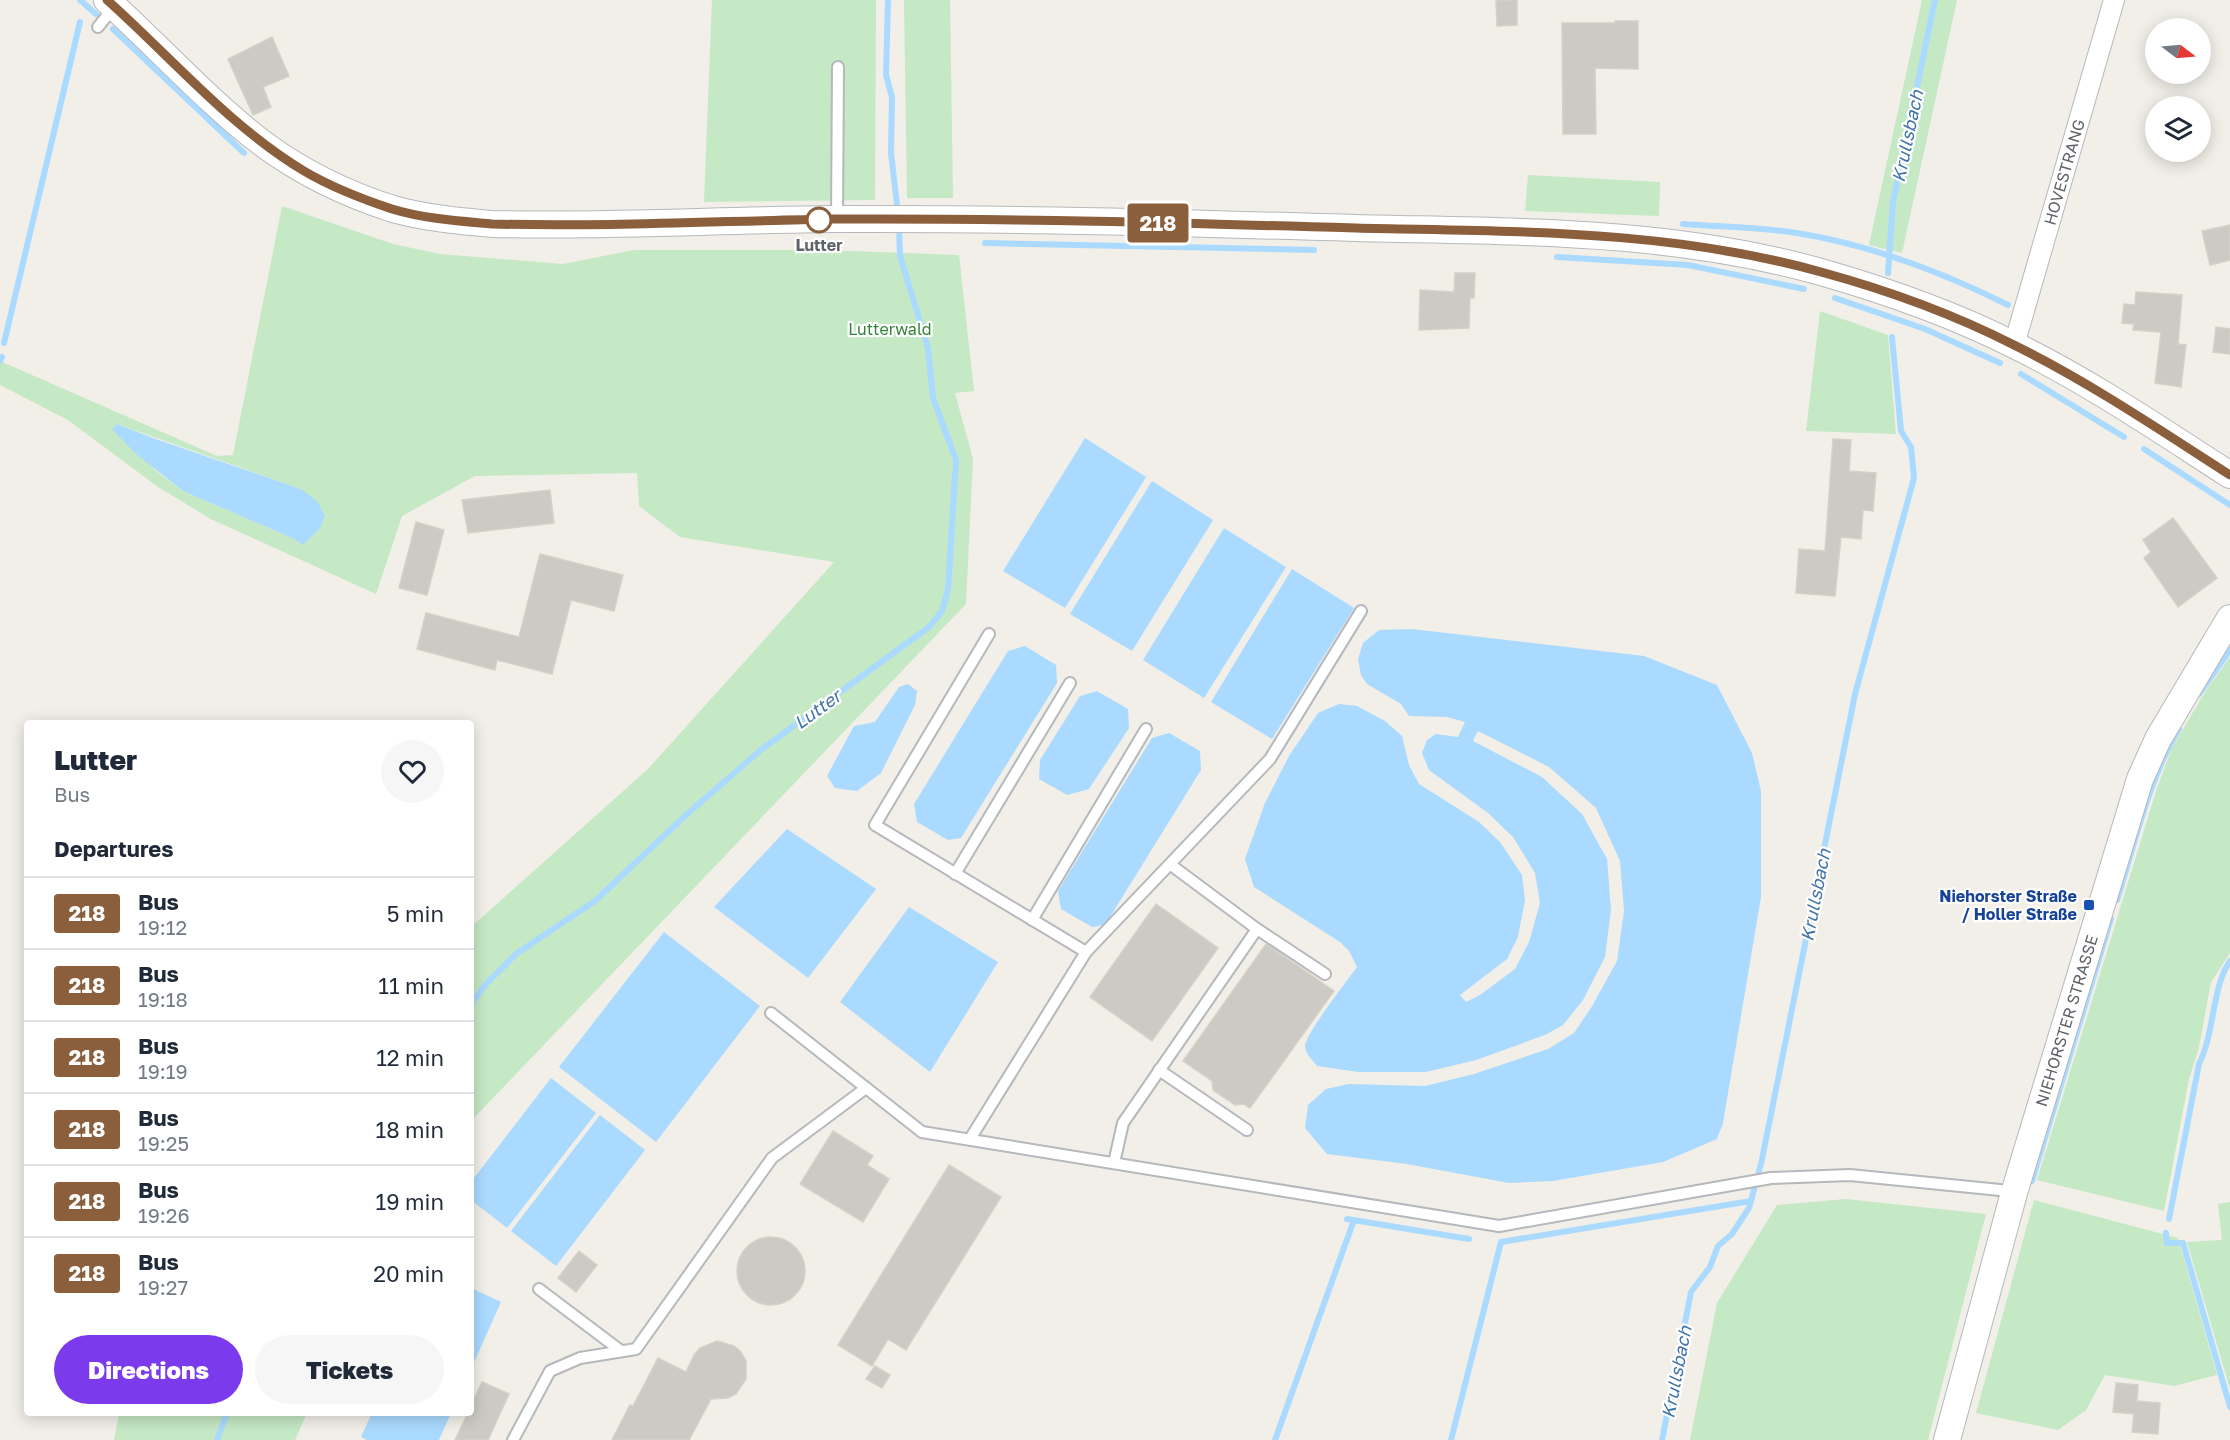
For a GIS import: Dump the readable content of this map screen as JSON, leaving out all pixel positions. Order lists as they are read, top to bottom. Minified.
{"streets":{"street":["HOVESTRANG","NIEHORSTER STRASSE"]},"water":["Krullsbach","Lutter"],"parks":["Lutterwald"],"places":{"other":["Lutter"],"transit":["Niehorster Straße / Holler Straße"]},"lines":["bus line 218"],"north":"right","page":{"on_map":"218","heading":[["Lutter","Bus"],"Departures"],"list":[{"mark":"218","name":"Bus","note":"19:12","value":"5 min"},{"mark":"218","name":"Bus","note":"19:18","value":"11 min"},{"mark":"218","name":"Bus","note":"19:19","value":"12 min"},{"mark":"218","name":"Bus","note":"19:25","value":"18 min"},{"mark":"218","name":"Bus","note":"19:26","value":"19 min"},{"mark":"218","name":"Bus","note":"19:27","value":"20 min"}],"buttons":["Directions","Tickets"]}}
